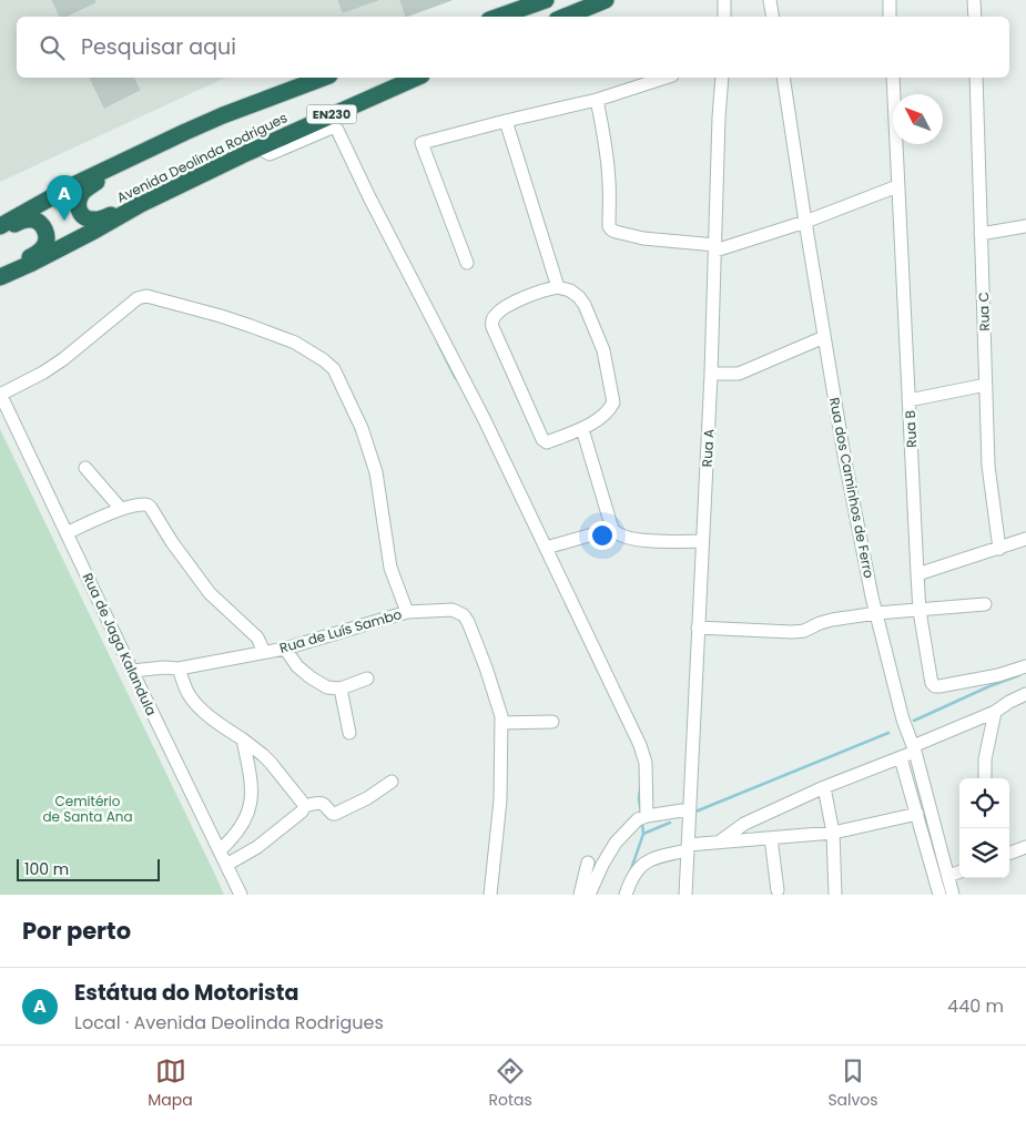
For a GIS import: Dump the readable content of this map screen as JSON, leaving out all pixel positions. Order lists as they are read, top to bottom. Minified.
{"streets":{"highway":["EN230","Avenida Deolinda Rodrigues"],"street":["Rua C","Rua B","Rua A","Rua dos Caminhos de Ferro","Rua de Luís Sambo","Rua de Jaga Kalandula"]},"crossings":[["Rua de Luís Sambo","Rua de Jaga Kalandula"]],"parks":["Cemitério de Santa Ana"],"scale_bar":"100 m","north":"top left","page":{"search":"Pesquisar aqui","pins":"A","scale":"100 m","heading":"Por perto","list":[{"mark":"A","name":"Estátua do Motorista","note":"Local · Avenida Deolinda Rodrigues","value":"440 m"}],"nav":["Mapa","Rotas","Salvos"]}}
